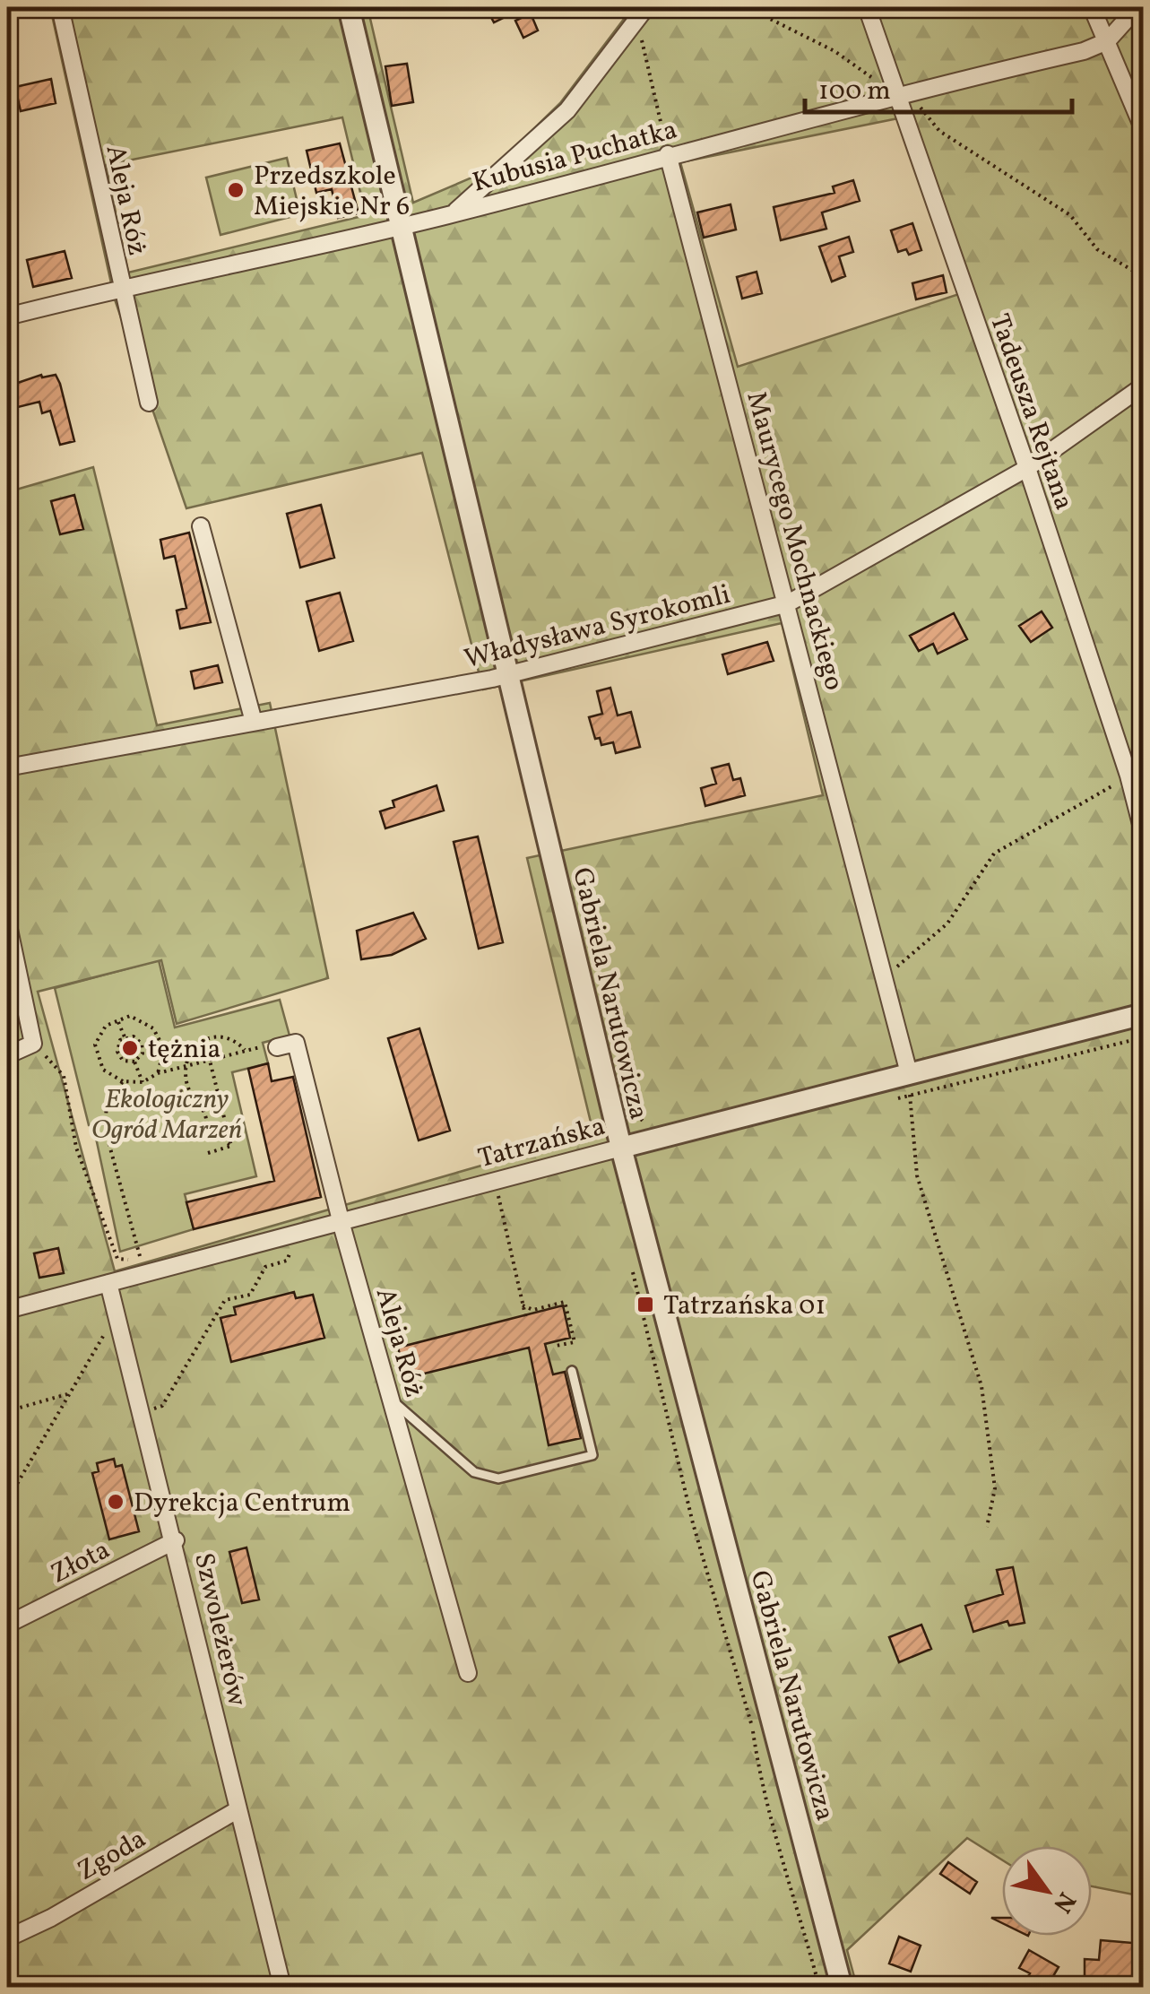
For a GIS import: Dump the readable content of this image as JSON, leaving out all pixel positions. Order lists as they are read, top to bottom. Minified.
{"streets":{"street":["Kubusia Puchatka","Aleja Róż","Tadeusza Rejtana","Maurycego Mochnackiego","Władysława Syrokomli","Gabriela Narutowicza","Tatrzańska","Złota","Szwoleżerów","Zgoda"]},"crossings":[["Kubusia Puchatka","Aleja Róż"],["Kubusia Puchatka","Tadeusza Rejtana"],["Kubusia Puchatka","Maurycego Mochnackiego"],["Kubusia Puchatka","Gabriela Narutowicza"],["Aleja Róż","Tatrzańska"],["Tadeusza Rejtana","Władysława Syrokomli"],["Maurycego Mochnackiego","Władysława Syrokomli"],["Maurycego Mochnackiego","Tatrzańska"],["Władysława Syrokomli","Gabriela Narutowicza"],["Gabriela Narutowicza","Tatrzańska"],["Tatrzańska","Szwoleżerów"],["Złota","Szwoleżerów"],["Szwoleżerów","Zgoda"]],"parks":["Ekologiczny Ogród Marzeń"],"places":{"other":["Przedszkole Miejskie Nr 6","tężnia","Dyrekcja Centrum"],"transit":["Tatrzańska 01"]},"scale_bar":"100 m","north":"bottom right"}
